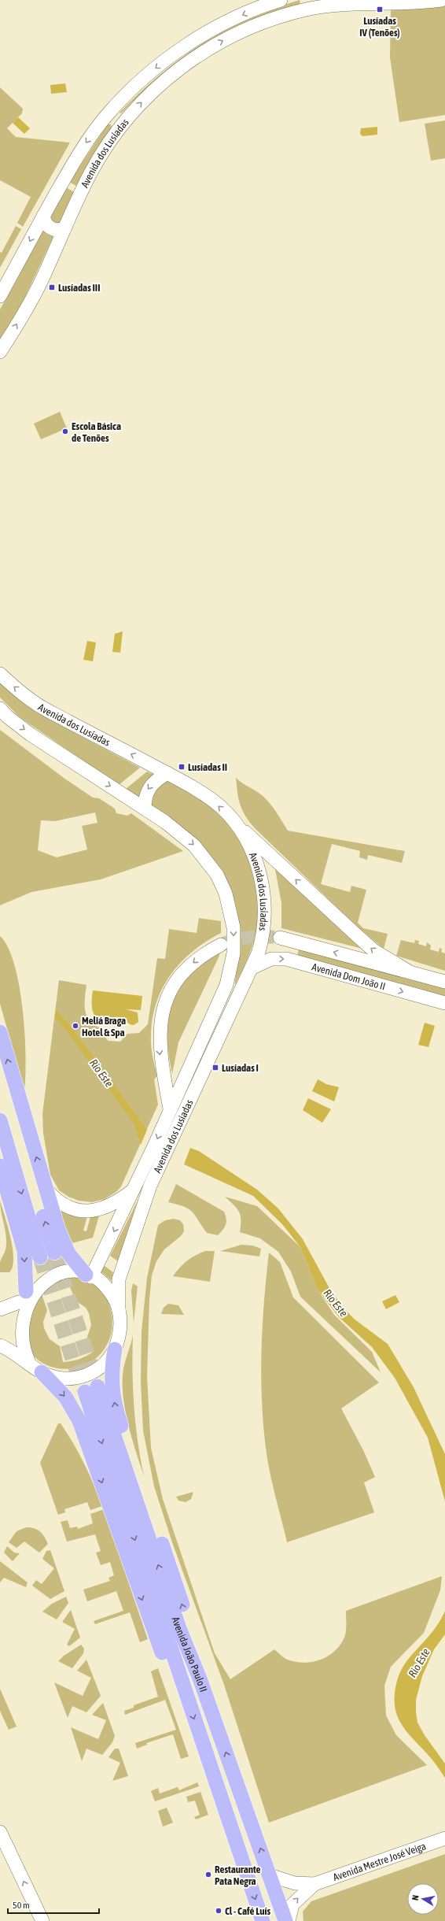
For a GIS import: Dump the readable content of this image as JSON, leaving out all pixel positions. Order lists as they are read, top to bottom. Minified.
{"streets":{"main road":["Avenida dos Lusíadas","Avenida Dom João II","Avenida João Paulo II","Avenida Mestre José Veiga"]},"crossings":[["Avenida dos Lusíadas","Avenida Dom João II"],["Avenida João Paulo II","Avenida Mestre José Veiga"]],"water":["Rio Este"],"places":{"transit":["Lusíadas IV (Tenões)","Lusíadas III","Lusíadas II","Lusíadas I"],"other":["Escola Básica de Tenões","Meliá Braga Hotel & Spa","Restaurante Pata Negra","Cl - Café Luís"]},"scale_bar":"50 m","north":"left"}
